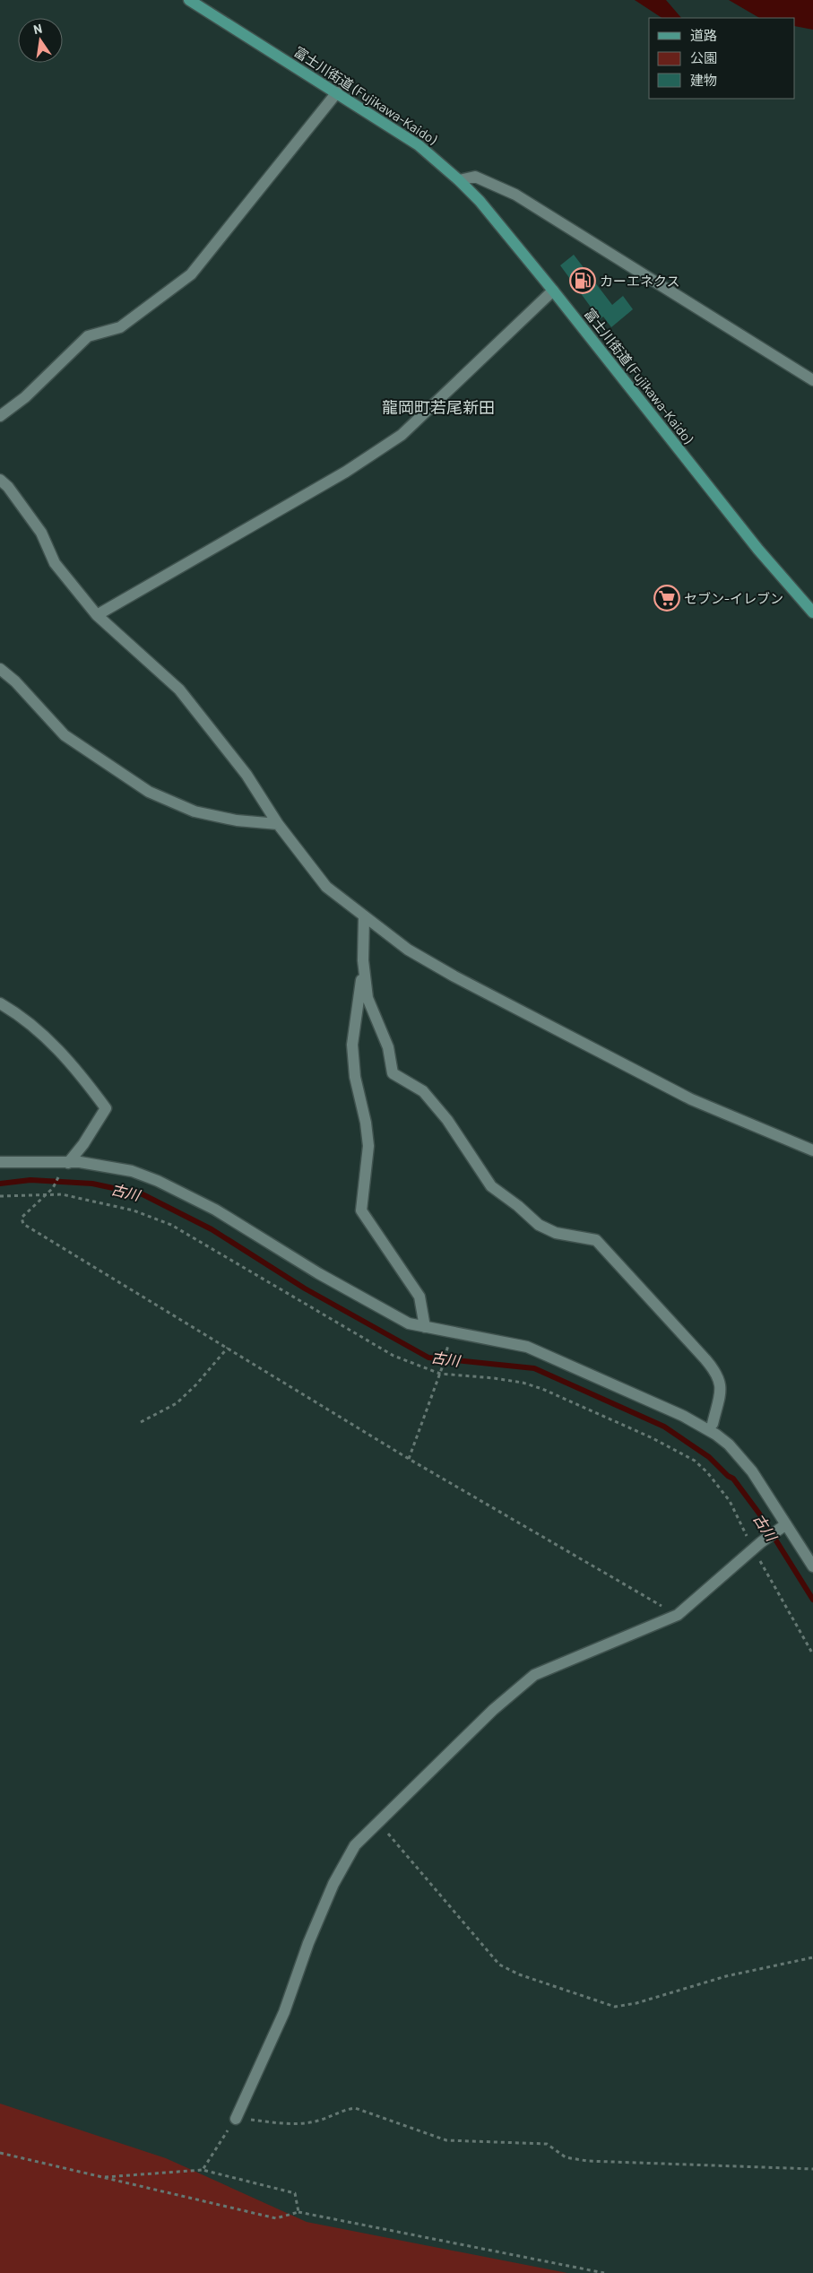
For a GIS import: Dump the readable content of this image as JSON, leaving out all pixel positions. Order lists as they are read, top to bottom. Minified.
{"streets":{"main road":["富士川街道 (Fujikawa-Kaido)"]},"districts":["龍岡町若尾新田"],"water":["古川"],"places":{"fuel station":["カーエネクス"],"supermarket":["セブン-イレブン"]},"legend":["道路","公園","建物"],"north":"top"}
